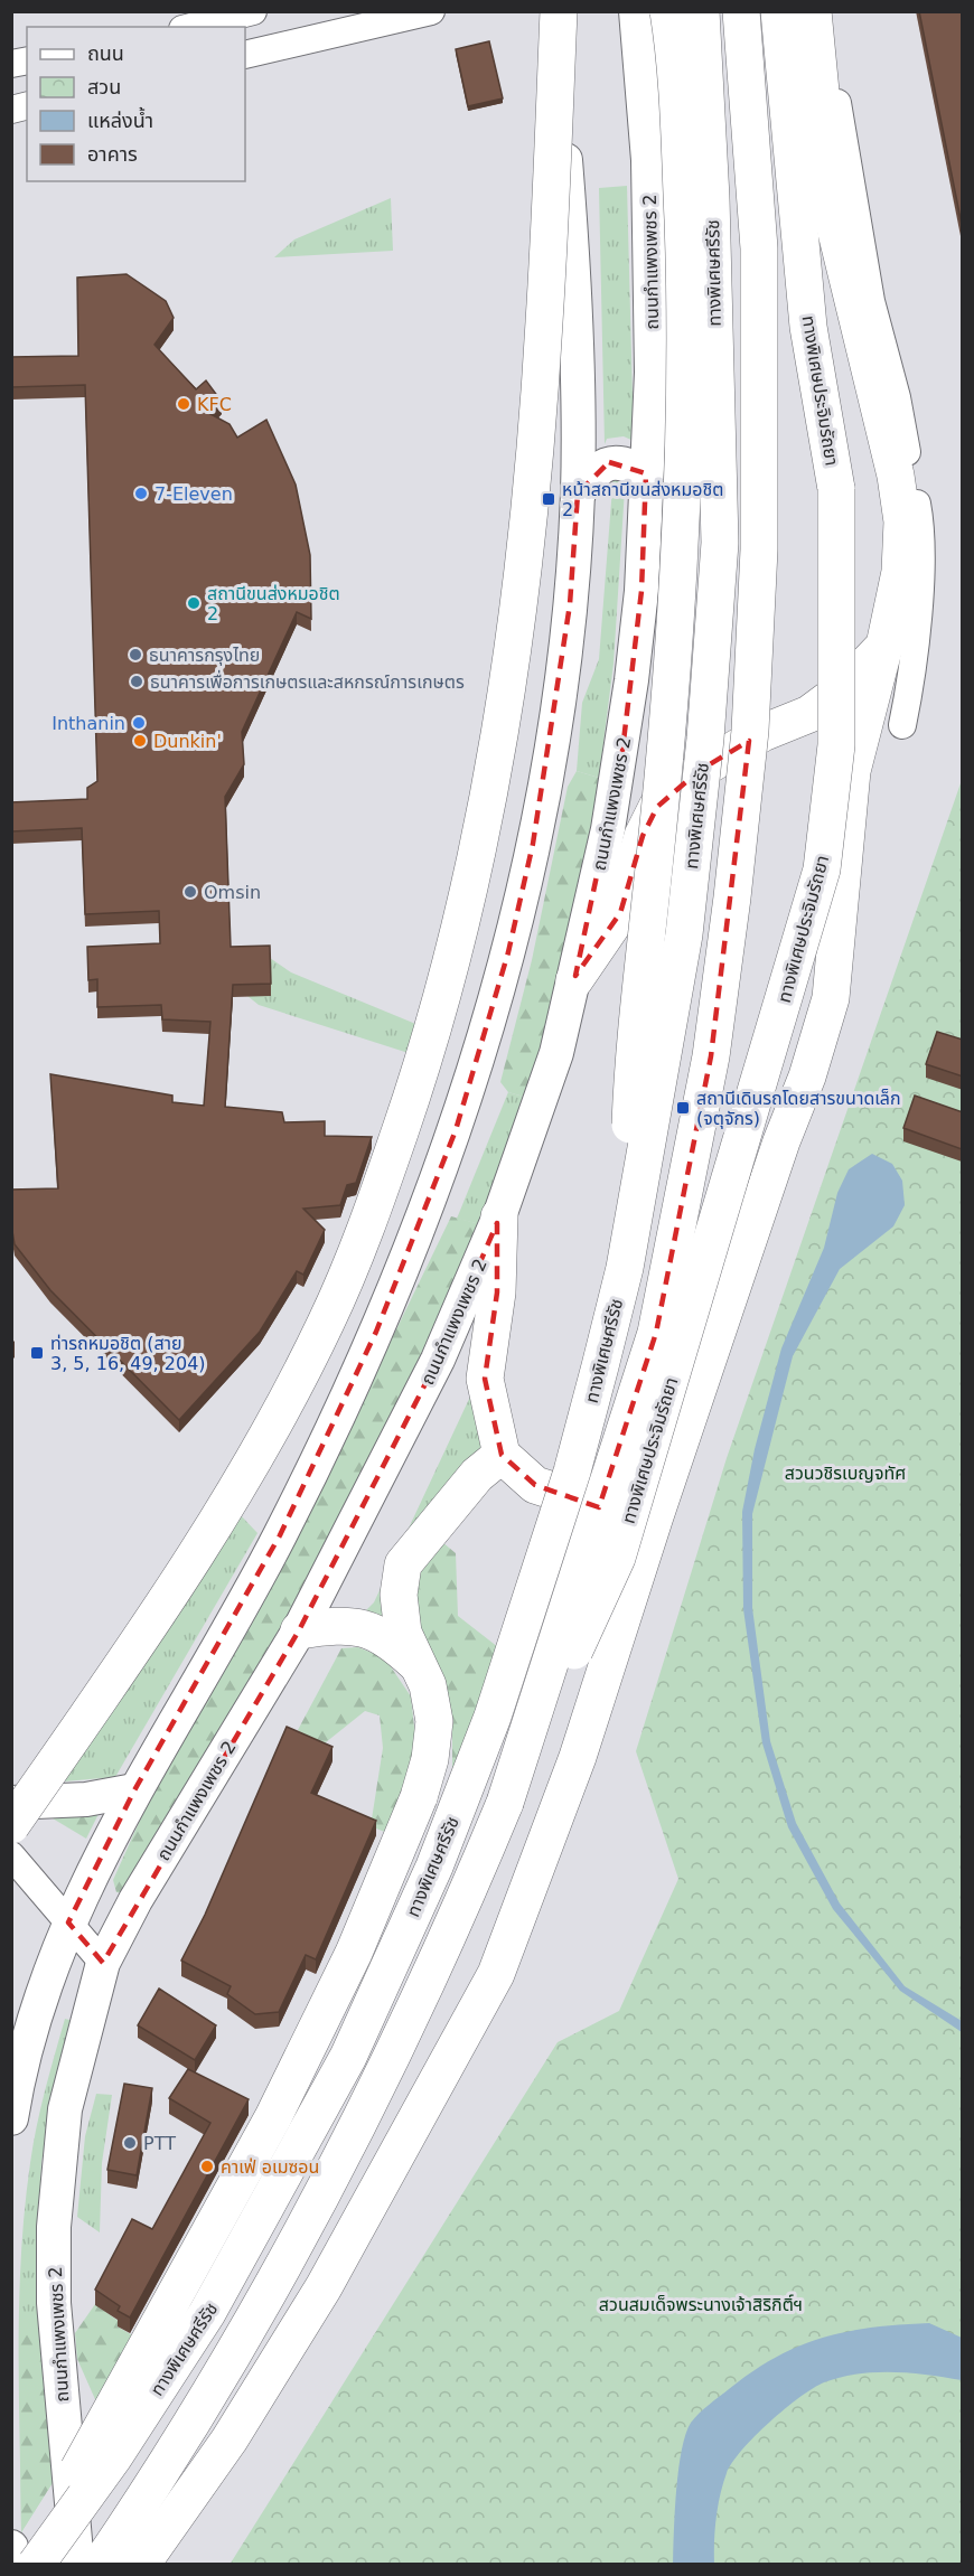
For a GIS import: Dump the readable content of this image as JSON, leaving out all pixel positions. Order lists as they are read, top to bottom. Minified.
{"streets":{"highway":["ทางพิเศษศรีรัช","ทางพิเศษประจิมรัถยา"],"main road":["ถนนกำแพงเพชร 2"]},"parks":["สวนวชิรเบญจทัศ","สวนสมเด็จพระนางเจ้าสิริกิติ์ฯ"],"places":{"other":["KFC","7-Eleven","สถานีขนส่งหมอชิต 2","ธนาคารกรุงไทย","ธนาคารเพื่อการเกษตรและสหกรณ์การเกษตร","Inthanin","Dunkin'","Omsin","PTT","คาเฟ่ อเมซอน"],"transit":["หน้าสถานีขนส่งหมอชิต 2","สถานีเดินรถโดยสารขนาดเล็ก (จตุจักร)","ท่ารถหมอชิต (สาย 3, 5, 16, 49, 204)"]},"legend":["ถนน","สวน","แหล่งน้ำ","อาคาร"]}
